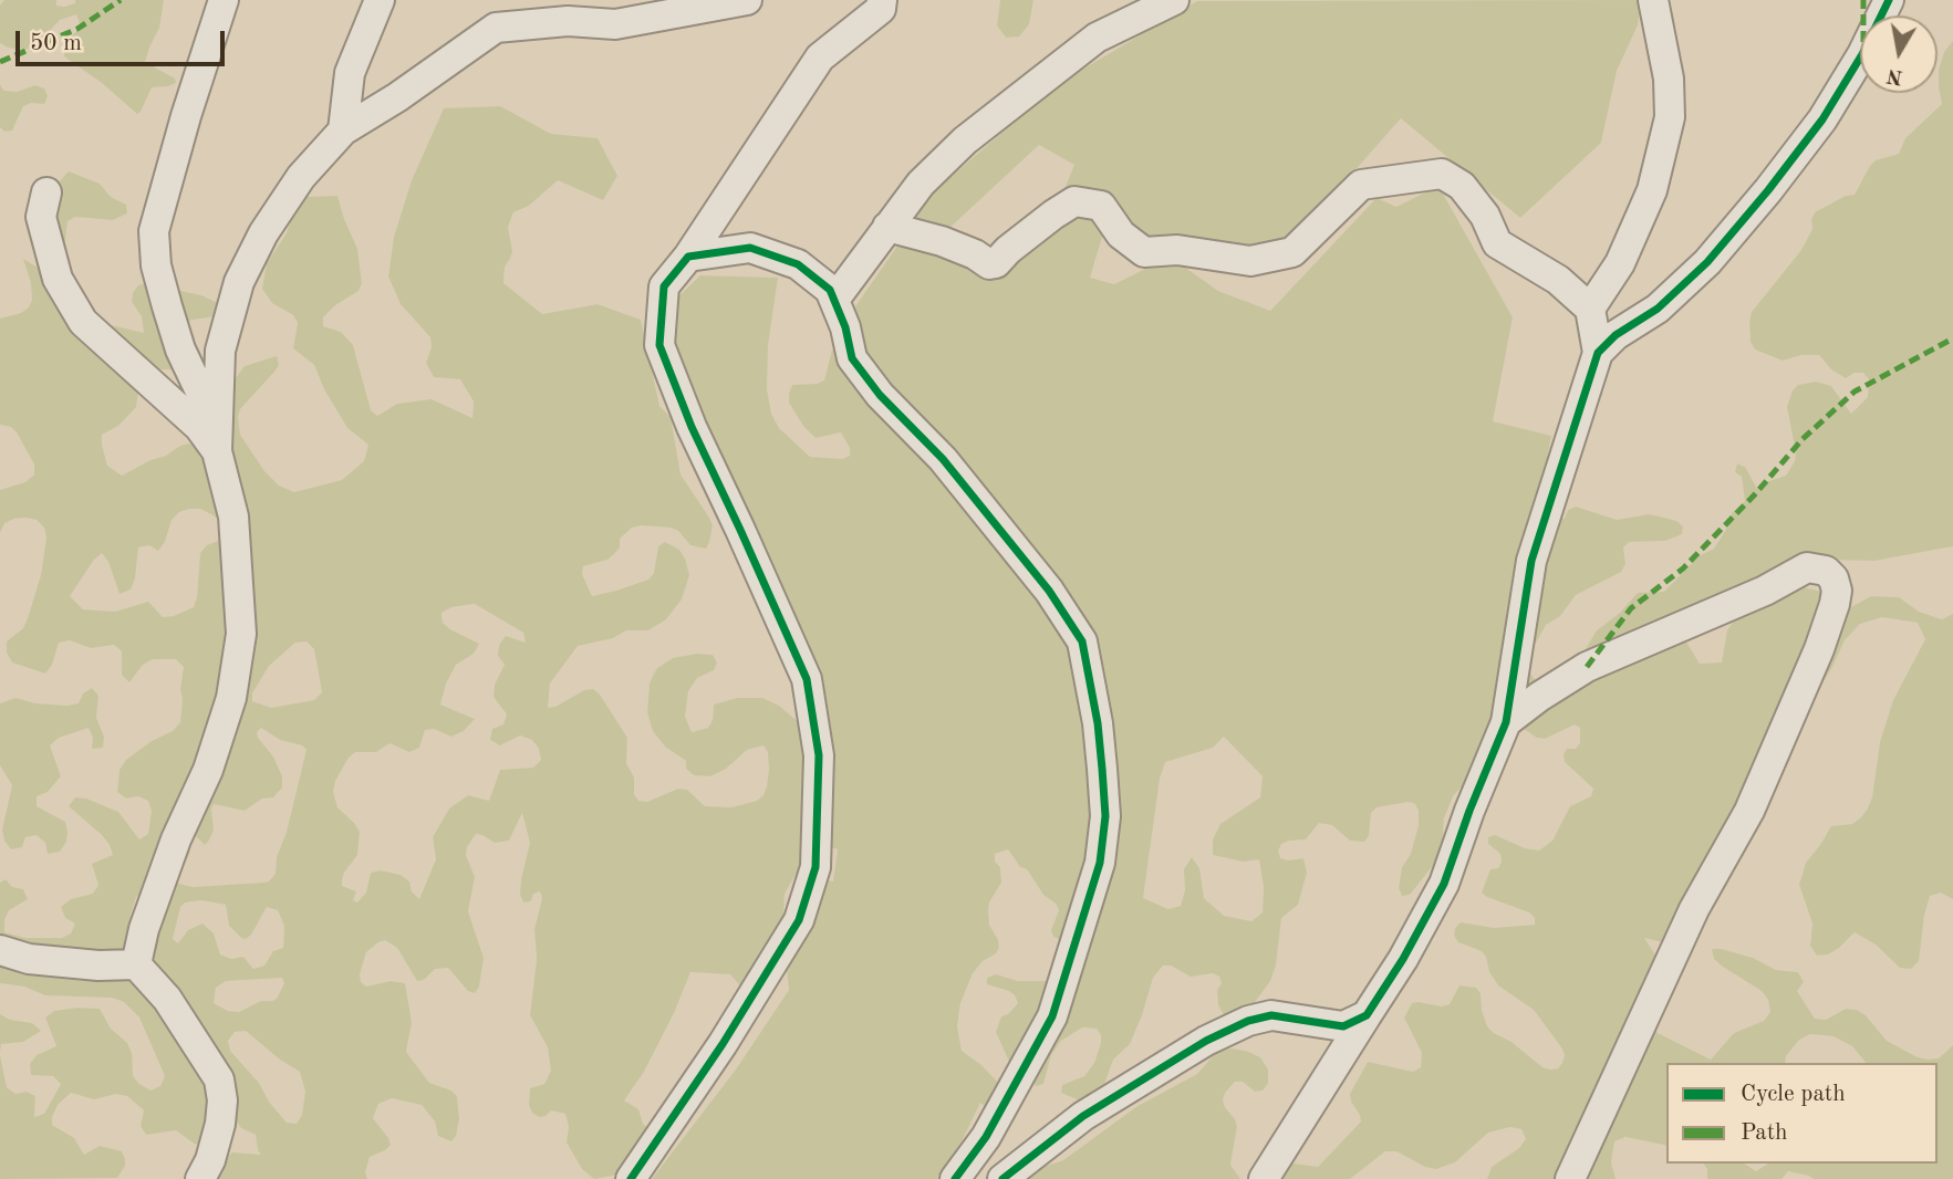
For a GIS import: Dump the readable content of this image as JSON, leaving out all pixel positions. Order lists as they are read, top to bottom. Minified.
{"legend":["Cycle path","Path"],"scale_bar":"50 m","north":"bottom"}
